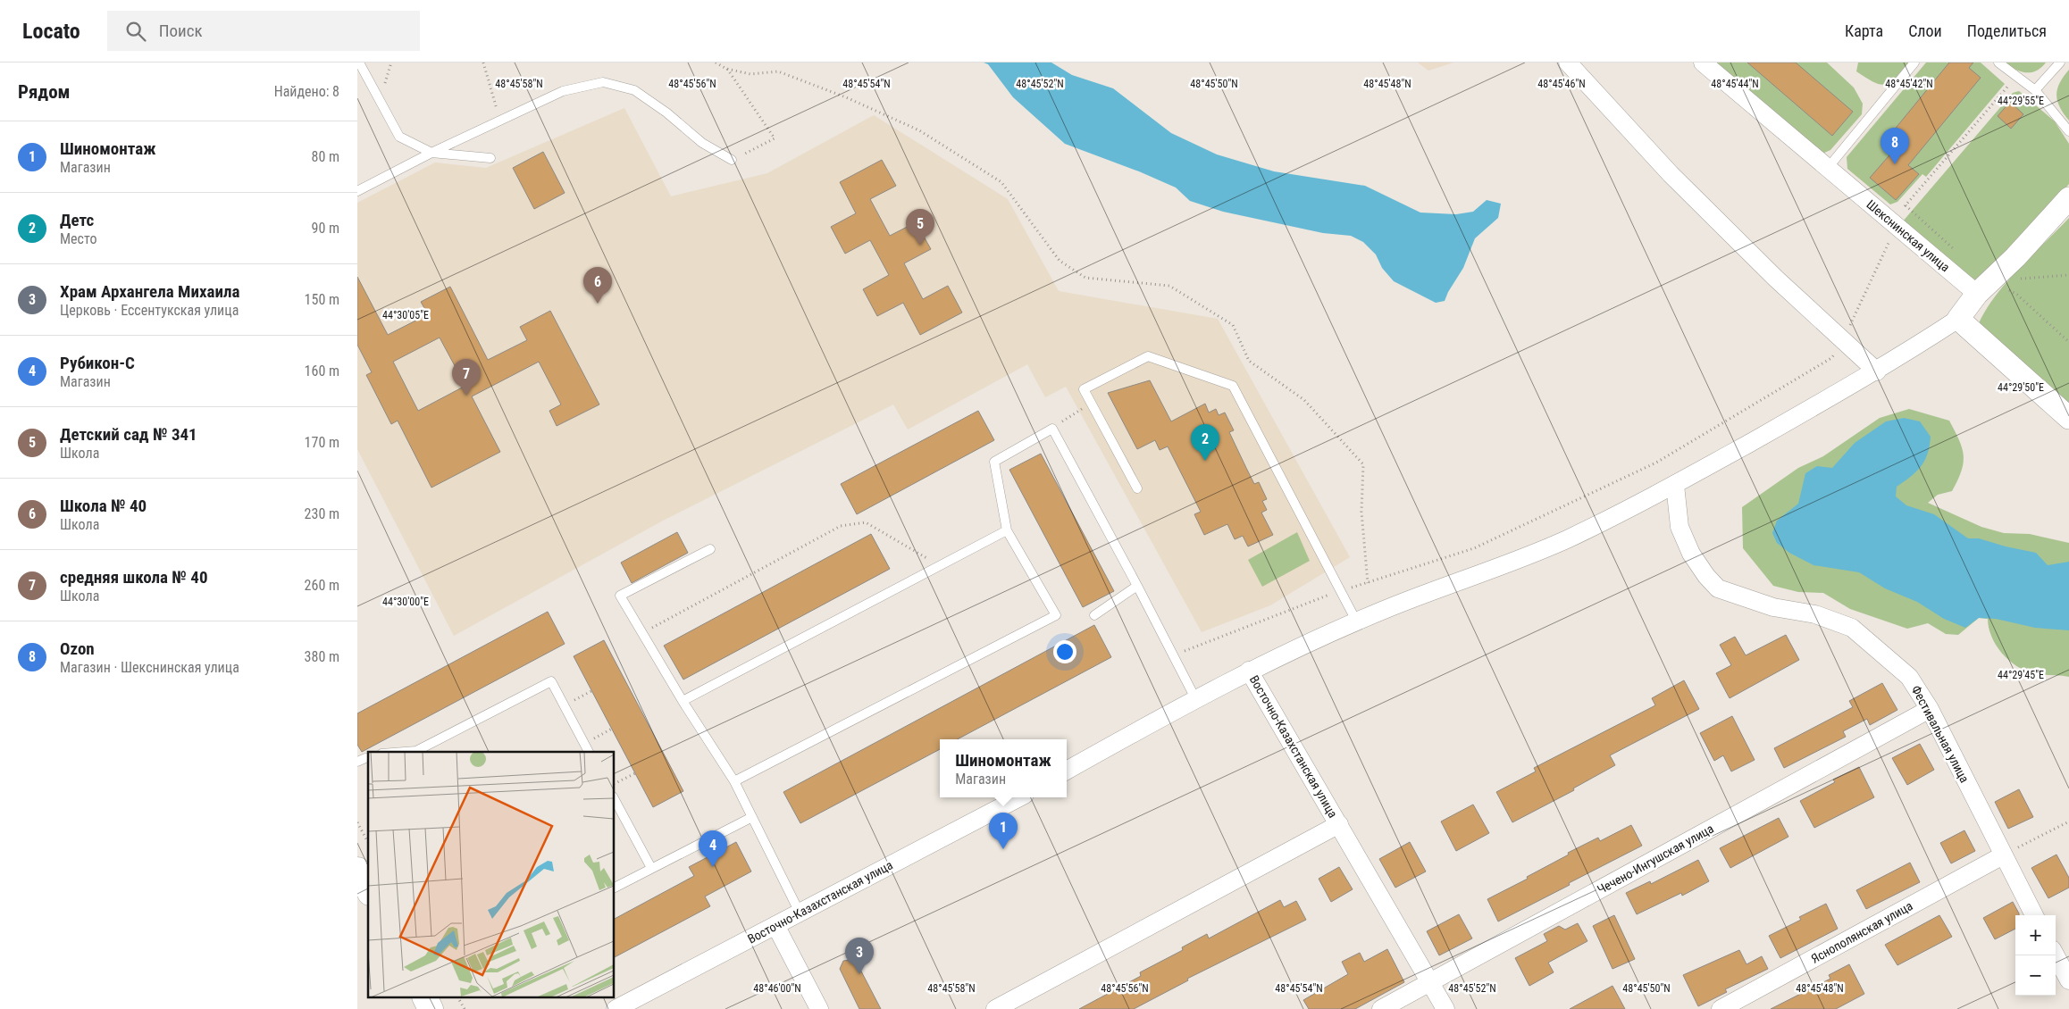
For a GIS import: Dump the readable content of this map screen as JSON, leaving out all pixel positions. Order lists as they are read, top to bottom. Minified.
{"streets":{"street":["Шекснинская улица","Фестивальная улица","Восточно-Казахстанская улица","Чечено-Ингушская улица","Яснополянская улица"]},"crossings":[["Фестивальная улица","Чечено-Ингушская улица"],["Фестивальная улица","Яснополянская улица"],["Восточно-Казахстанская улица","Чечено-Ингушская улица"]],"page":{"header":"Locato","search":"Поиск","nav":["Карта","Слои","Поделиться"],"heading":["Рядом","Найдено: 8"],"list":[{"mark":"1","name":"Шиномонтаж","note":"Магазин","value":"80 m"},{"mark":"2","name":"Детс","note":"Место","value":"90 m"},{"mark":"3","name":"Храм Архангела Михаила","note":"Церковь · Ессентукская улица","value":"150 m"},{"mark":"4","name":"Рубикон-С","note":"Магазин","value":"160 m"},{"mark":"5","name":"Детский сад № 341","note":"Школа","value":"170 m"},{"mark":"6","name":"Школа № 40","note":"Школа","value":"230 m"},{"mark":"7","name":"средняя школа № 40","note":"Школа","value":"260 m"},{"mark":"8","name":"Ozon","note":"Магазин · Шекснинская улица","value":"380 m"}],"pins":["8","5","6","7","2","1","4","3"],"popup":["Шиномонтаж","Магазин"],"map_buttons":["+","−"]},"coordinates":["48°45'58\"N","48°45'54\"N","48°45'52\"N","48°45'50\"N","48°45'48\"N","48°45'44\"N","48°45'56\"N","48°45'46\"N","48°45'42\"N","44°29'55\"E","44°30'05\"E","44°29'50\"E","44°30'00\"E","44°29'45\"E","48°46'00\"N"]}
